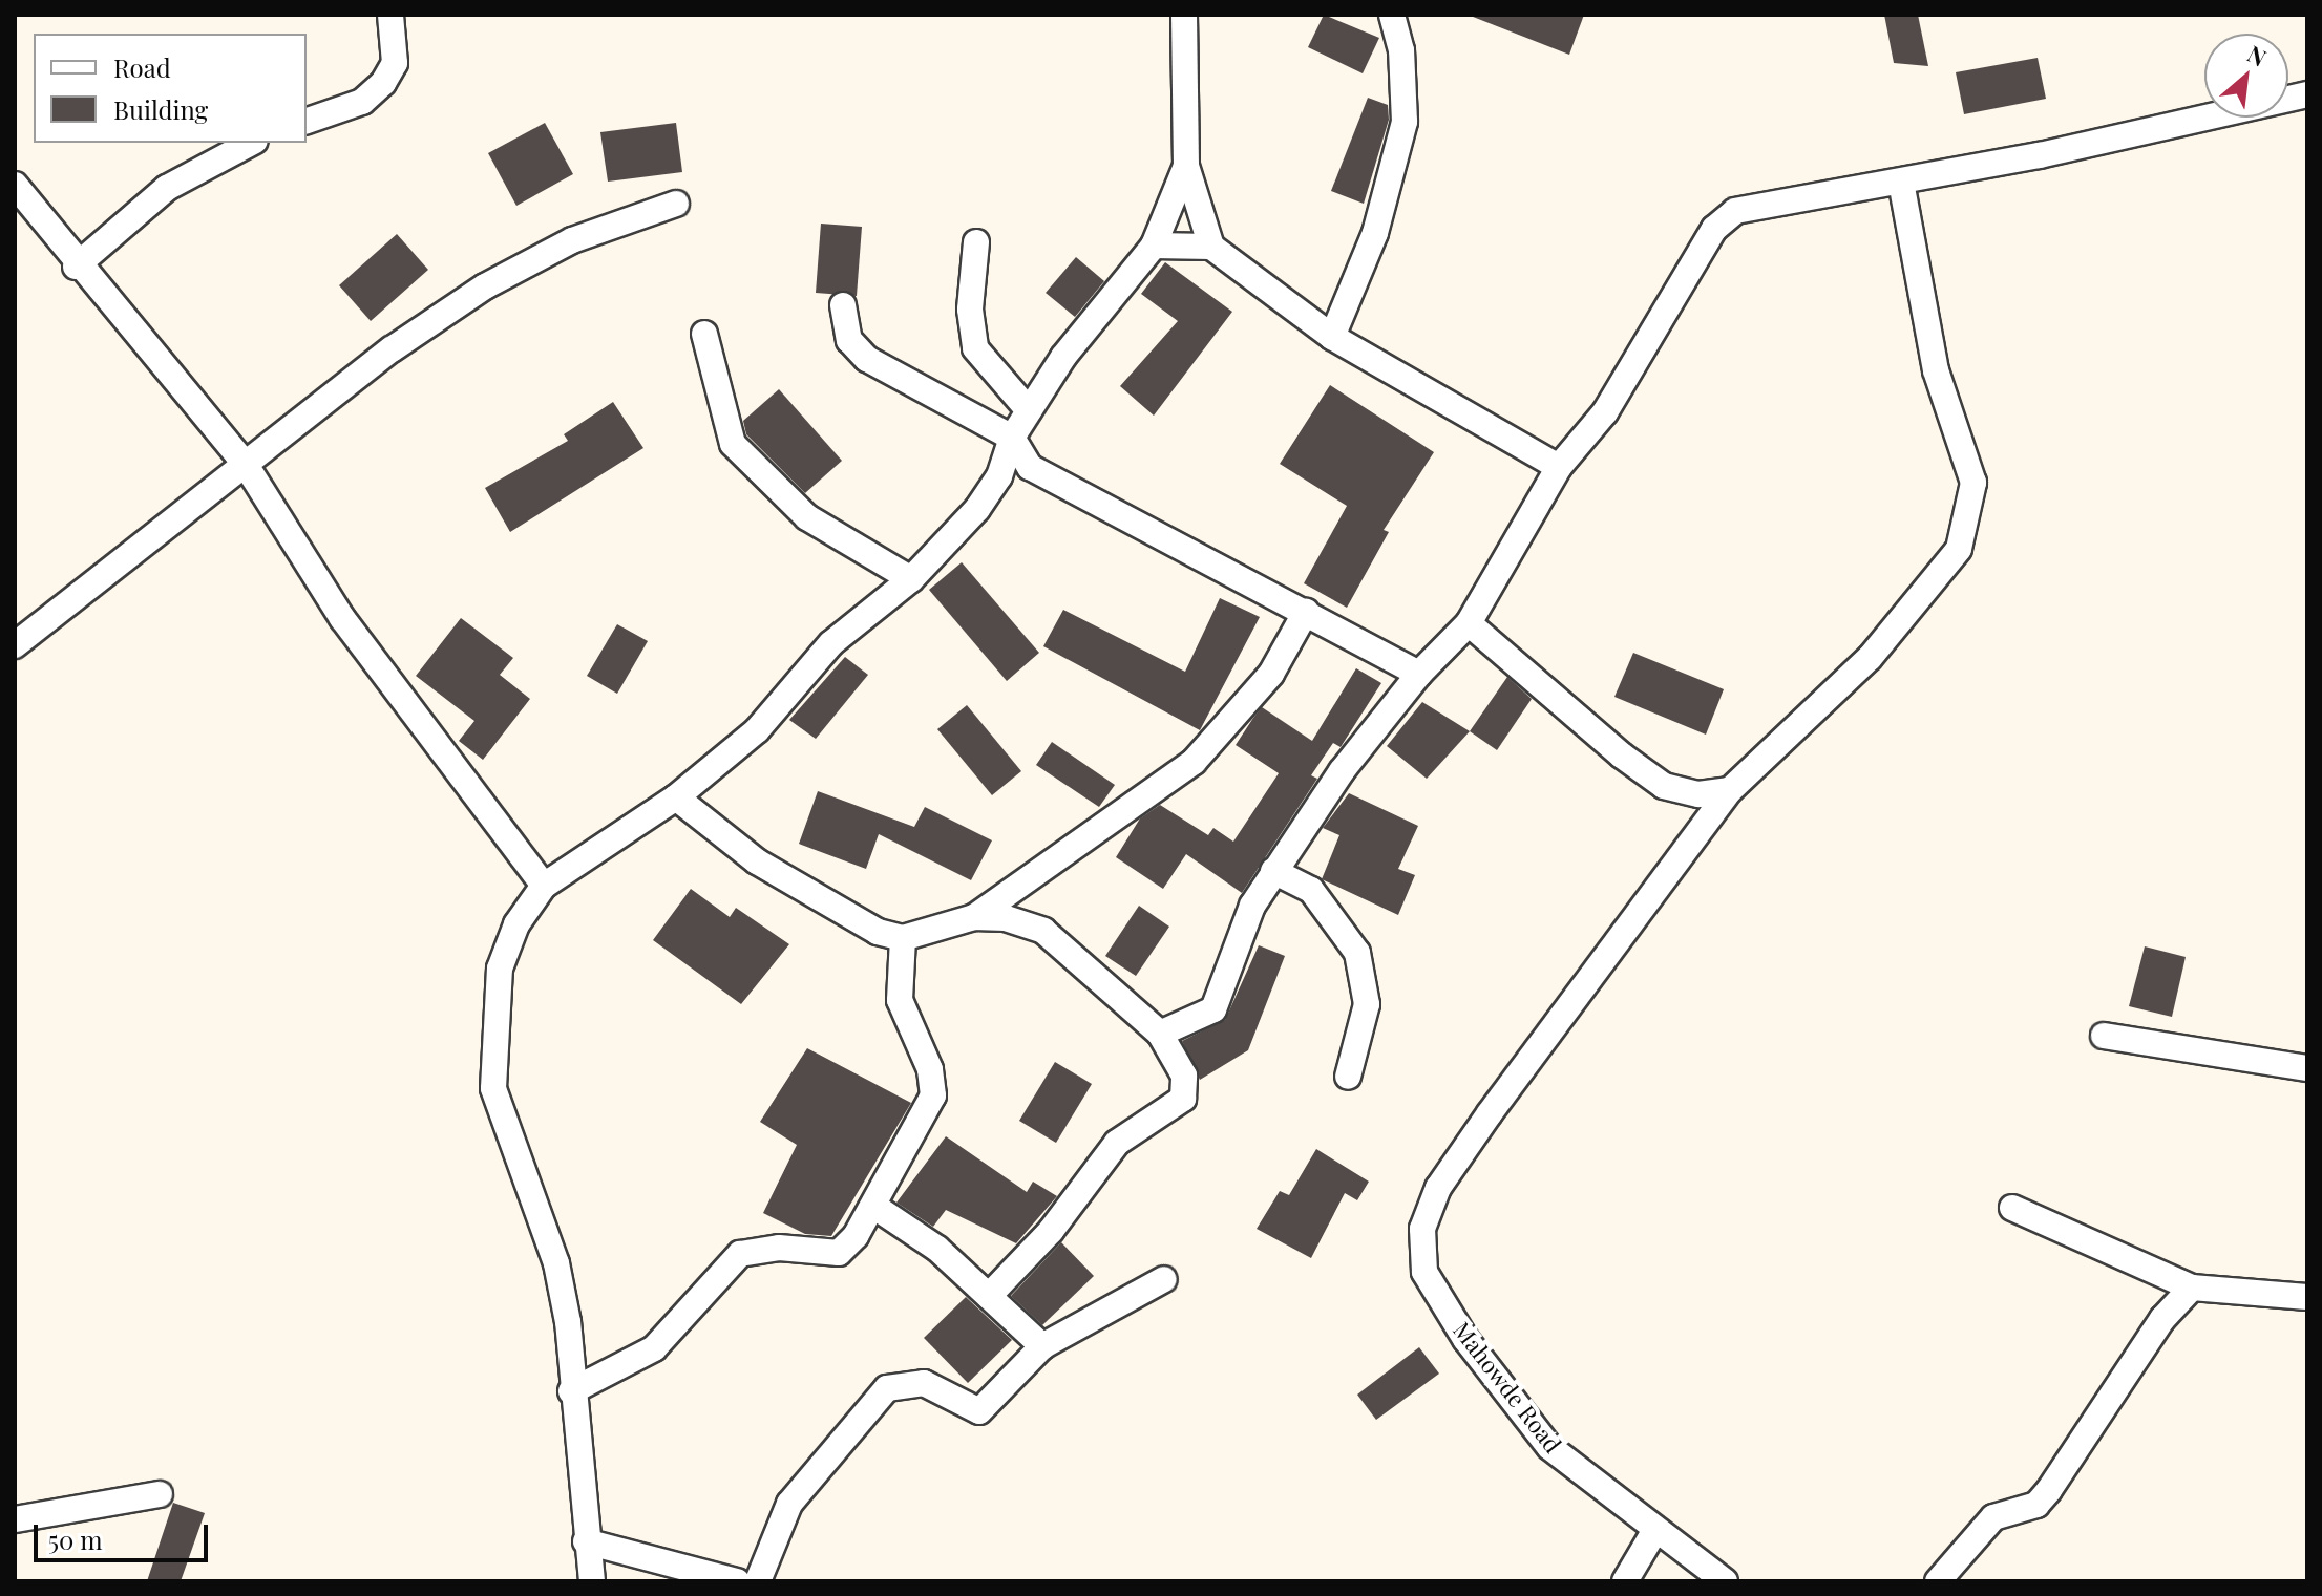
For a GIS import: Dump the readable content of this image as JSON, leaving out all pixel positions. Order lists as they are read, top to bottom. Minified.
{"streets":{"street":["Mahowde Road"]},"legend":["Road","Building"],"scale_bar":"50 m","north":"top right"}
